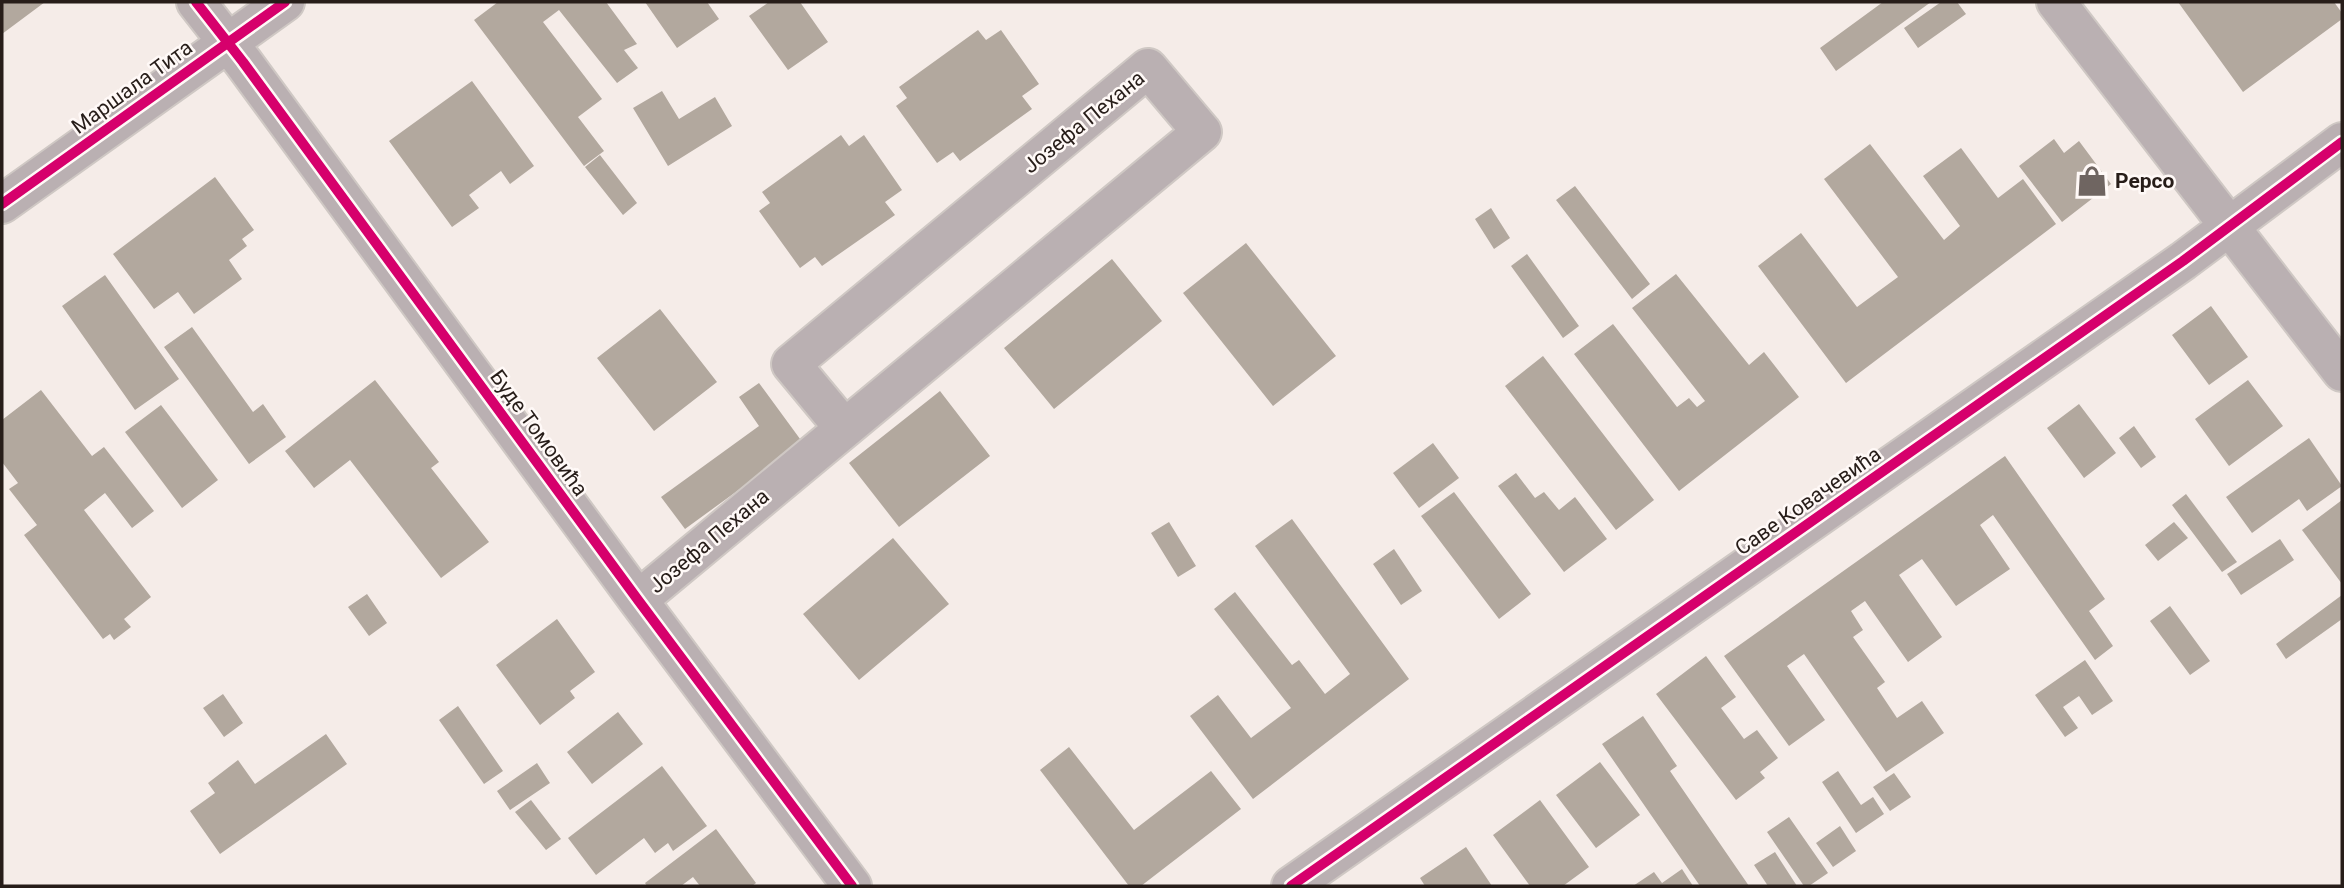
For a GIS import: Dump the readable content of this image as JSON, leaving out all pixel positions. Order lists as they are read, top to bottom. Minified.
{"streets":{"street":["Маршала Тита","Јозефа Пехана","Буде Томовића","Саве Ковачевића"]},"crossings":[["Маршала Тита","Буде Томовића"],["Јозефа Пехана","Буде Томовића"]],"places":{"shop":["Pepco"]}}
